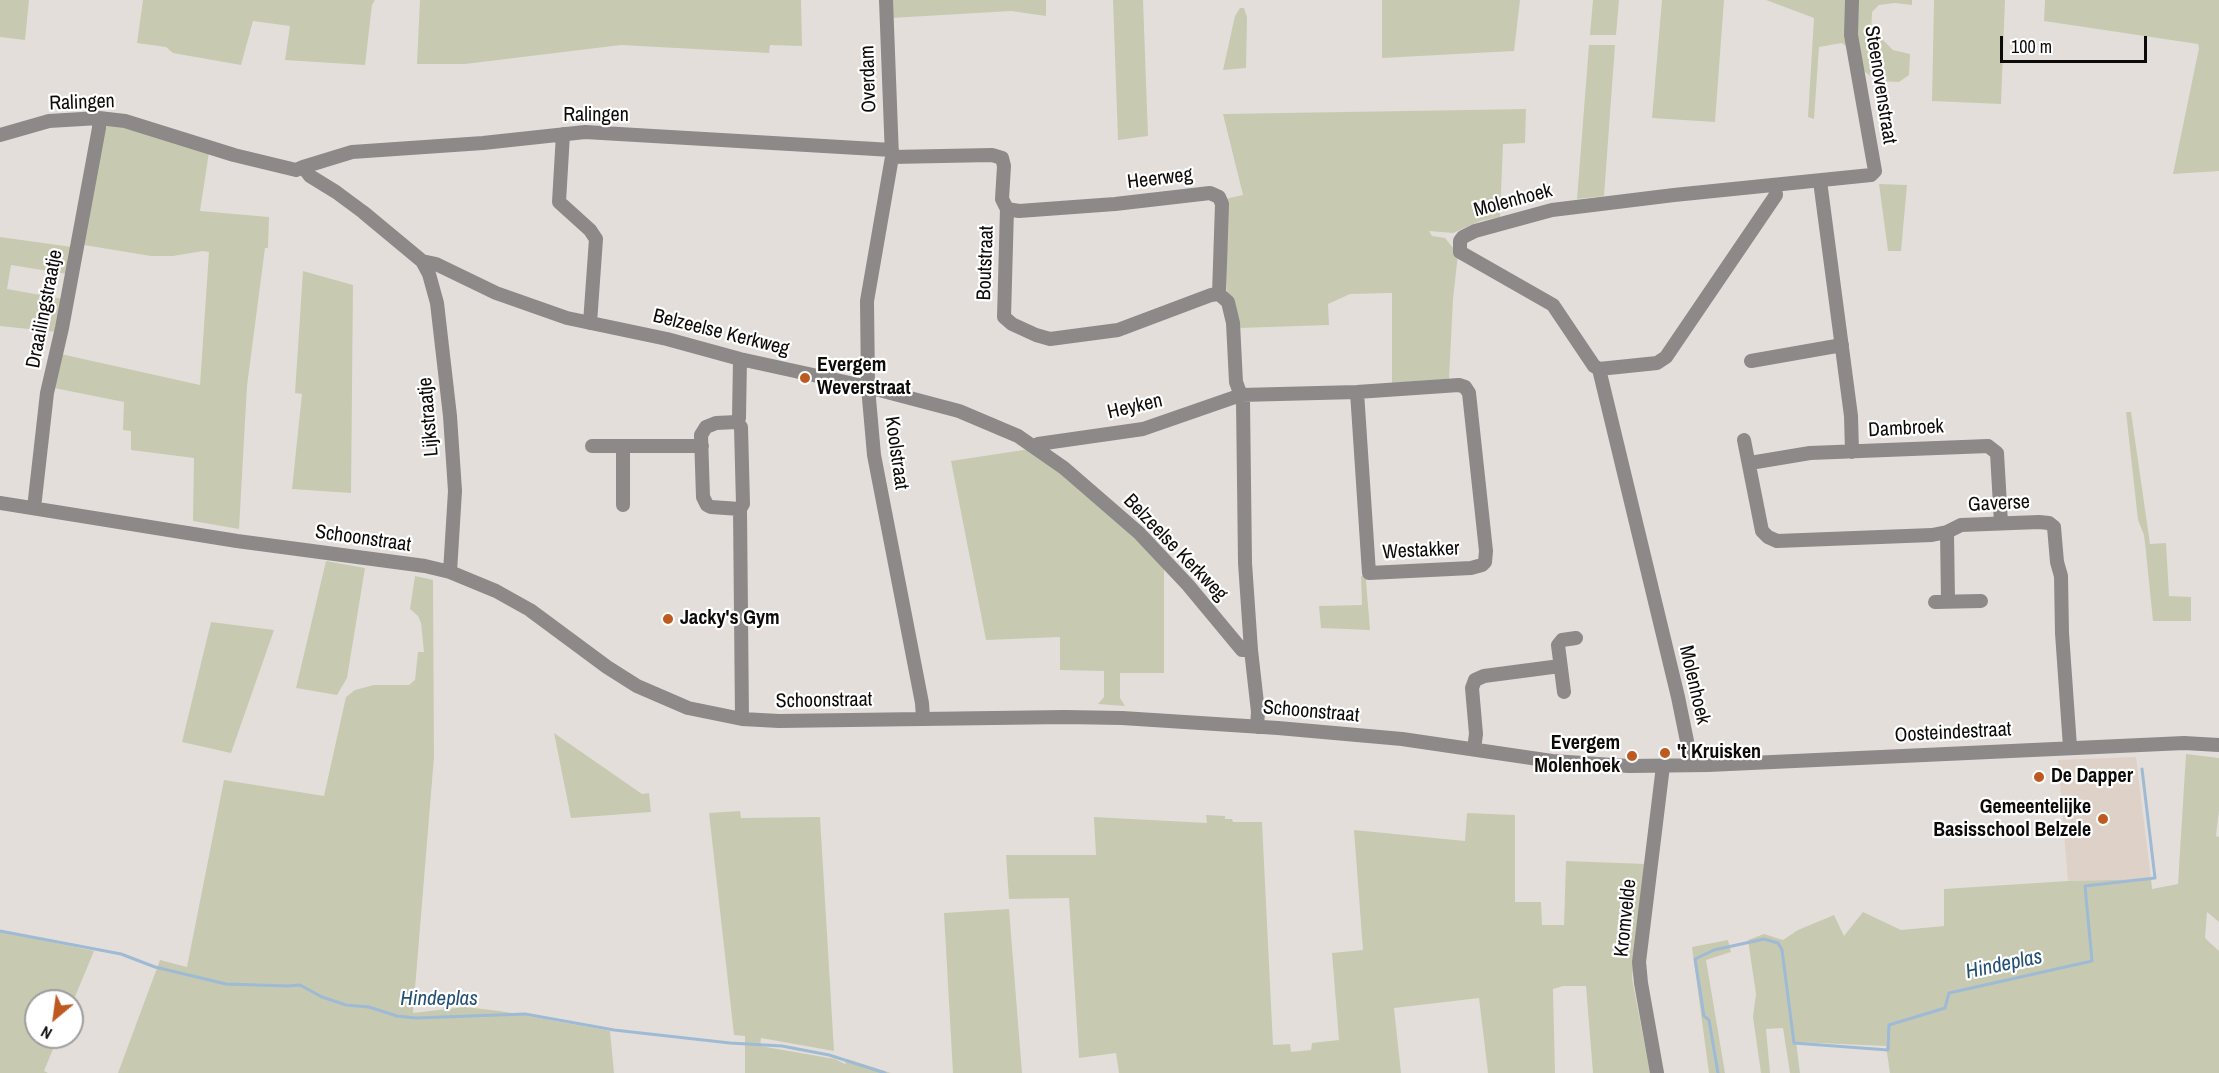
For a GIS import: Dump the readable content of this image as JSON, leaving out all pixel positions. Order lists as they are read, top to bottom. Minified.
{"streets":{"street":["Overdam","Steenovenstraat","Ralingen","Heerweg","Molenhoek","Boutstraat","Draailingstraatje","Belzeelse Kerkweg","Heyken","Lijkstraatje","Dambroek","Koolstraat","Gaverse","Schoonstraat","Westakker","Oosteindestraat","Kromvelde"]},"crossings":[["Overdam","Ralingen"],["Overdam","Boutstraat"],["Overdam","Koolstraat"],["Steenovenstraat","Molenhoek"],["Ralingen","Boutstraat"],["Ralingen","Draailingstraatje"],["Ralingen","Koolstraat"],["Heerweg","Boutstraat"],["Heerweg","Belzeelse Kerkweg"],["Molenhoek","Dambroek"],["Molenhoek","Schoonstraat"],["Molenhoek","Oosteindestraat"],["Boutstraat","Belzeelse Kerkweg"],["Boutstraat","Koolstraat"],["Draailingstraatje","Schoonstraat"],["Belzeelse Kerkweg","Heyken"],["Belzeelse Kerkweg","Lijkstraatje"],["Belzeelse Kerkweg","Koolstraat"],["Belzeelse Kerkweg","Schoonstraat"],["Lijkstraatje","Schoonstraat"],["Dambroek","Gaverse"],["Koolstraat","Schoonstraat"],["Gaverse","Oosteindestraat"],["Schoonstraat","Oosteindestraat"],["Schoonstraat","Kromvelde"]],"water":["Hindeplas"],"places":["Evergem Weverstraat","Jacky's Gym","'t Kruisken","Evergem Molenhoek","De Dapper","Gemeentelijke Basisschool Belzele"],"scale_bar":"100 m","north":"bottom left"}
